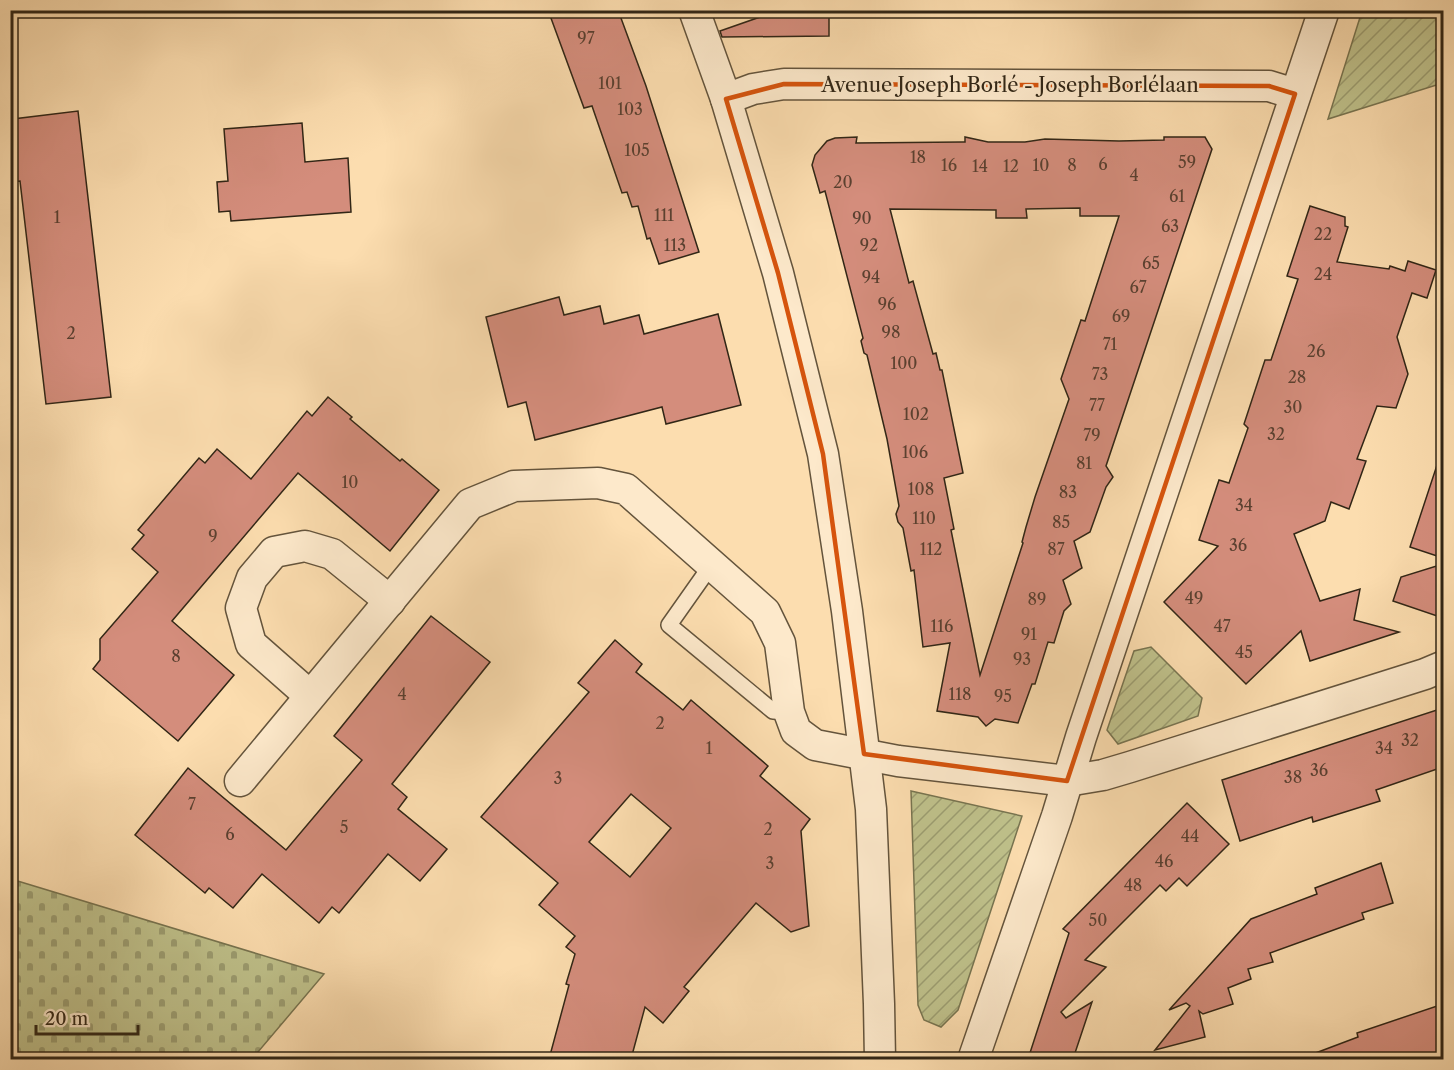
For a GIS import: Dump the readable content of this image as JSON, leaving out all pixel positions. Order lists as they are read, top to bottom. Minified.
{"streets":{"street":["Avenue Joseph Borlé - Joseph Borlélaan"]},"house_numbers":["97","101","103","105","18","59","6","16","10","8","14","12","4","20","61","111","1","90","63","22","113","92","65","24","94","67","96","69","98","2","71","26","100","73","28","77","30","102","32","79","106","81","10","108","83","34","110","85","9","36","112","87","49","89","116","47","91","45","8","93","4","118","95","2","32","1","34","36","38","3","7","5","2","6","44","46","3","48","50"],"scale_bar":"20 m"}
